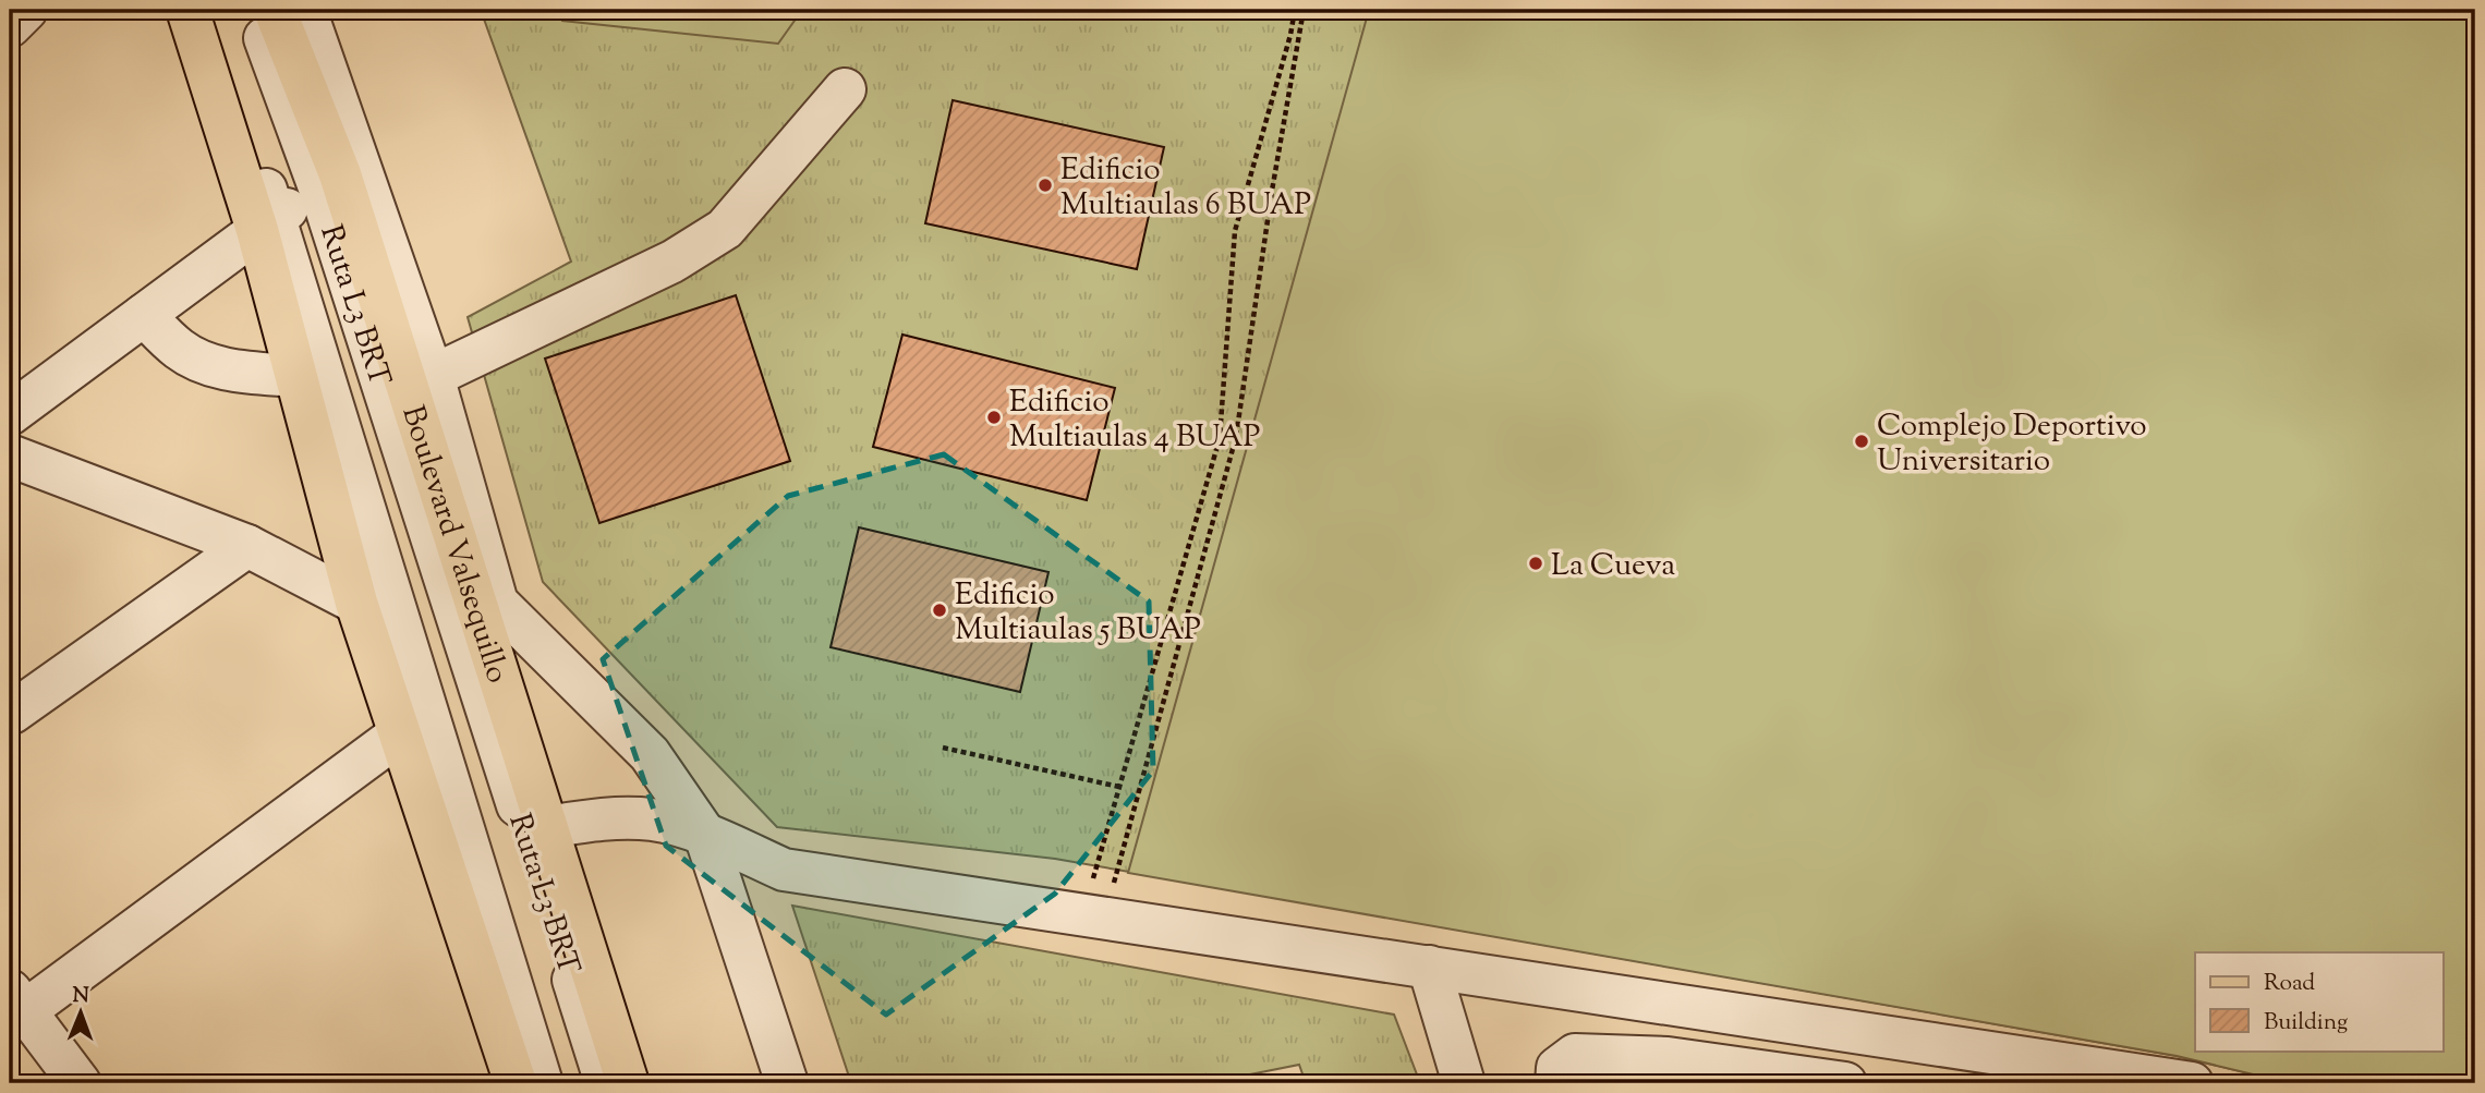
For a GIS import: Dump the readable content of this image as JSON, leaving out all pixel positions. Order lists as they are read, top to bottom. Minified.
{"streets":{"main road":["Boulevard Valsequillo"],"street":["Ruta L3 BRT"]},"crossings":[["Ruta L3 BRT","Boulevard Valsequillo"]],"places":["Edificio Multiaulas 6 BUAP","Edificio Multiaulas 4 BUAP","Complejo Deportivo Universitario","La Cueva","Edificio Multiaulas 5 BUAP"],"legend":["Road","Building"],"north":"top"}
